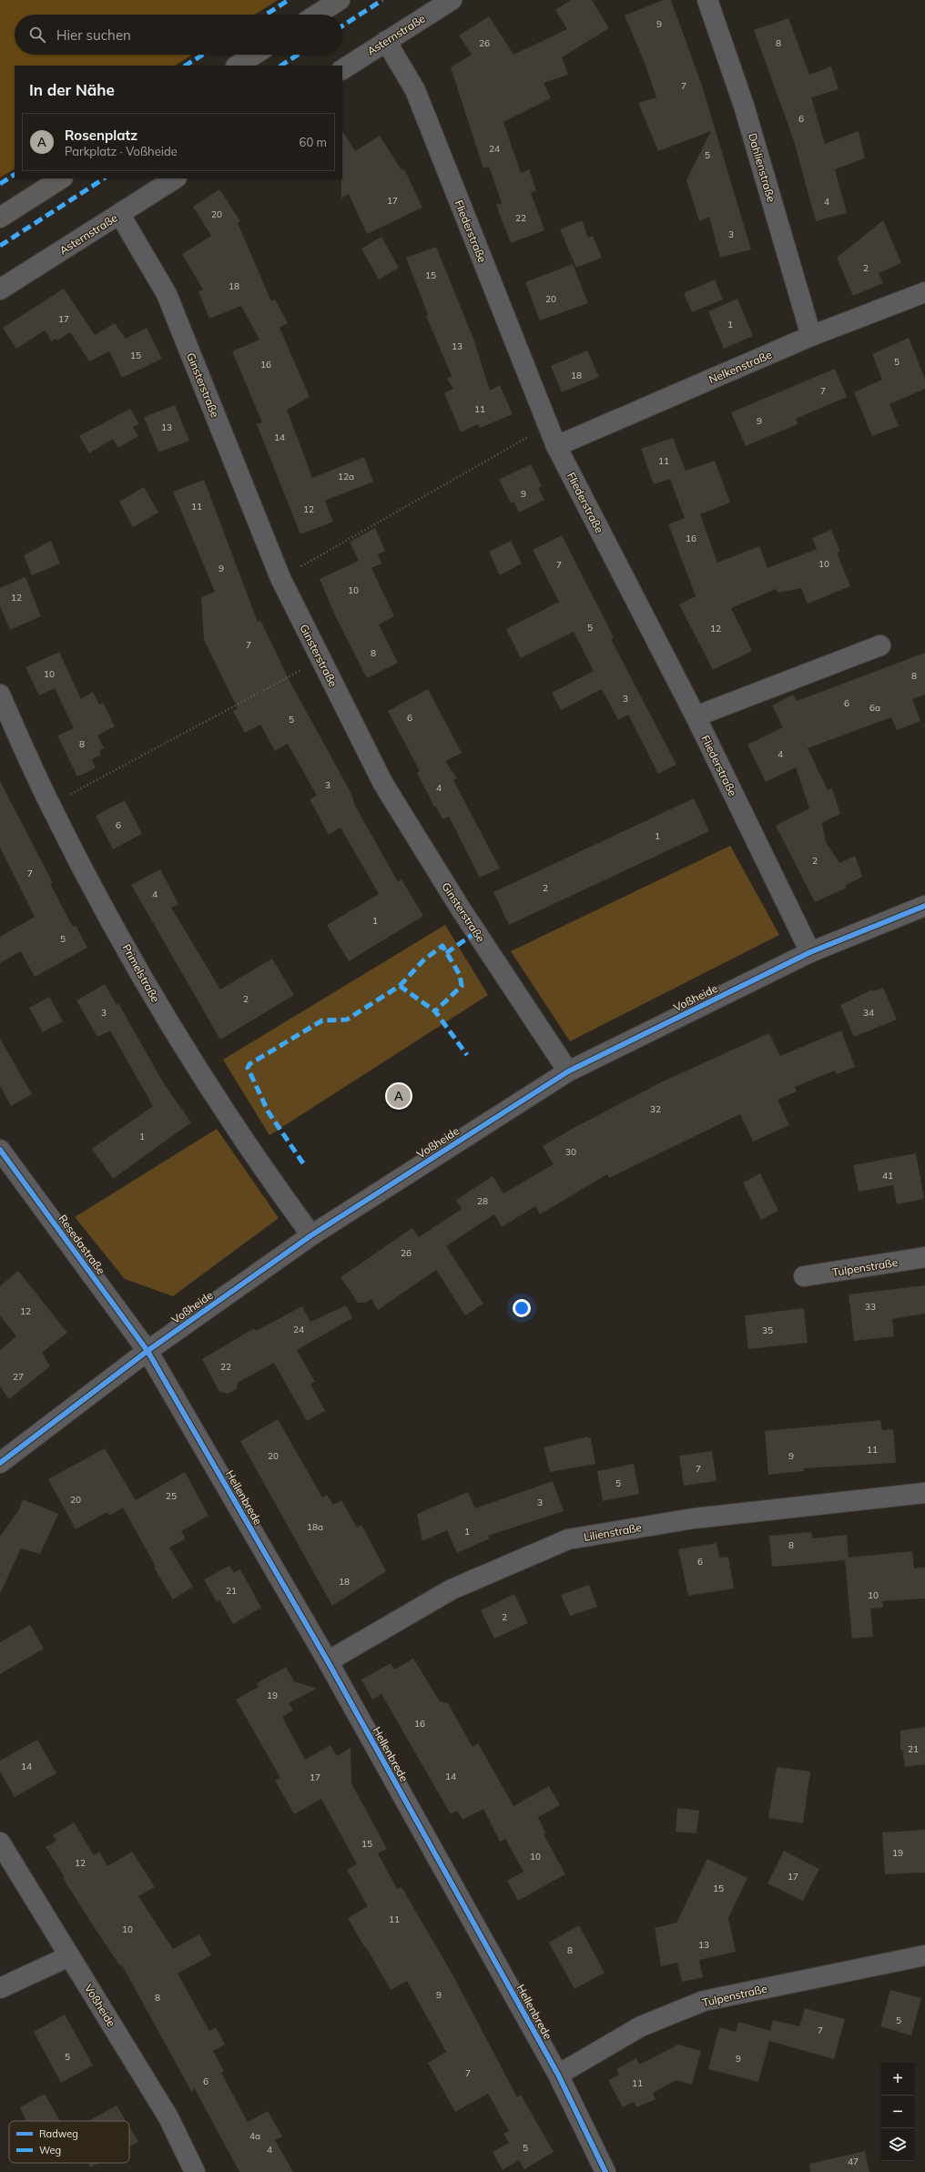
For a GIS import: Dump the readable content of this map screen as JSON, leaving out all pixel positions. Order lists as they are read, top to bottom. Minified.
{"streets":{"street":["Asternstraße","Dahlienstraße","Fliederstraße","Nelkenstraße","Ginsterstraße","Primelstraße","Voßheide","Resedastraße","Tulpenstraße","Hellenbrede","Lilienstraße"]},"crossings":[["Asternstraße","Fliederstraße"],["Asternstraße","Ginsterstraße"],["Dahlienstraße","Nelkenstraße"],["Fliederstraße","Nelkenstraße"],["Fliederstraße","Voßheide"],["Ginsterstraße","Voßheide"],["Primelstraße","Voßheide"],["Voßheide","Resedastraße"],["Voßheide","Hellenbrede"],["Resedastraße","Hellenbrede"],["Tulpenstraße","Hellenbrede"],["Hellenbrede","Lilienstraße"]],"house_numbers":["9","26","8","7","6","24","5","17","4","20","22","3","2","15","18","20","17","1","13","15","5","16","18","7","11","9","13","14","11","12a","9","11","12","16","10","7","9","10","12","5","12","7","8","10","8","3","6","6a","6","5","8","4","3","4","6","1","2","7","2","4","1","5","2","3","34","32","1","30","41","28","26","33","12","24","35","22","27","11","20","9","7","5","25","20","3","18a","1","8","6","18","21","10","2","19","16","21","14","14","17","15","19","10","12","17","15","11","10","13","8","9","8","5","7","5","9","7","6","11","4a","5","4","47"],"legend":["Radweg","Weg"],"page":{"search":"Hier suchen","heading":"In der Nähe","list":[{"mark":"A","name":"Rosenplatz","note":"Parkplatz · Voßheide","value":"60 m"}],"pins":"A","map_buttons":["+","−"]}}
